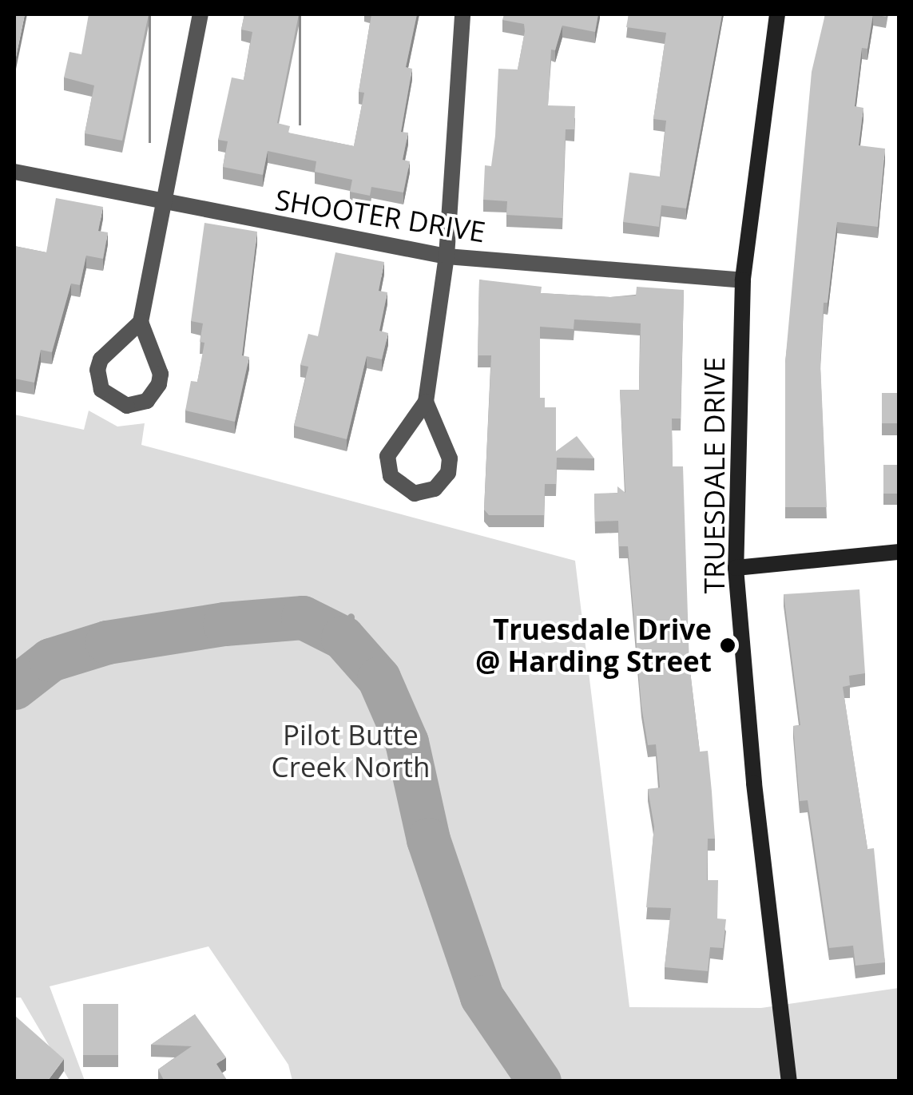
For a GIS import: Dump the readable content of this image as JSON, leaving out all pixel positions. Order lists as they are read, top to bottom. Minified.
{"streets":{"street":["SHOOTER DRIVE","TRUESDALE DRIVE"]},"crossings":[["SHOOTER DRIVE","TRUESDALE DRIVE"]],"parks":["Pilot Butte Creek North"],"places":["Truesdale Drive @ Harding Street"]}
